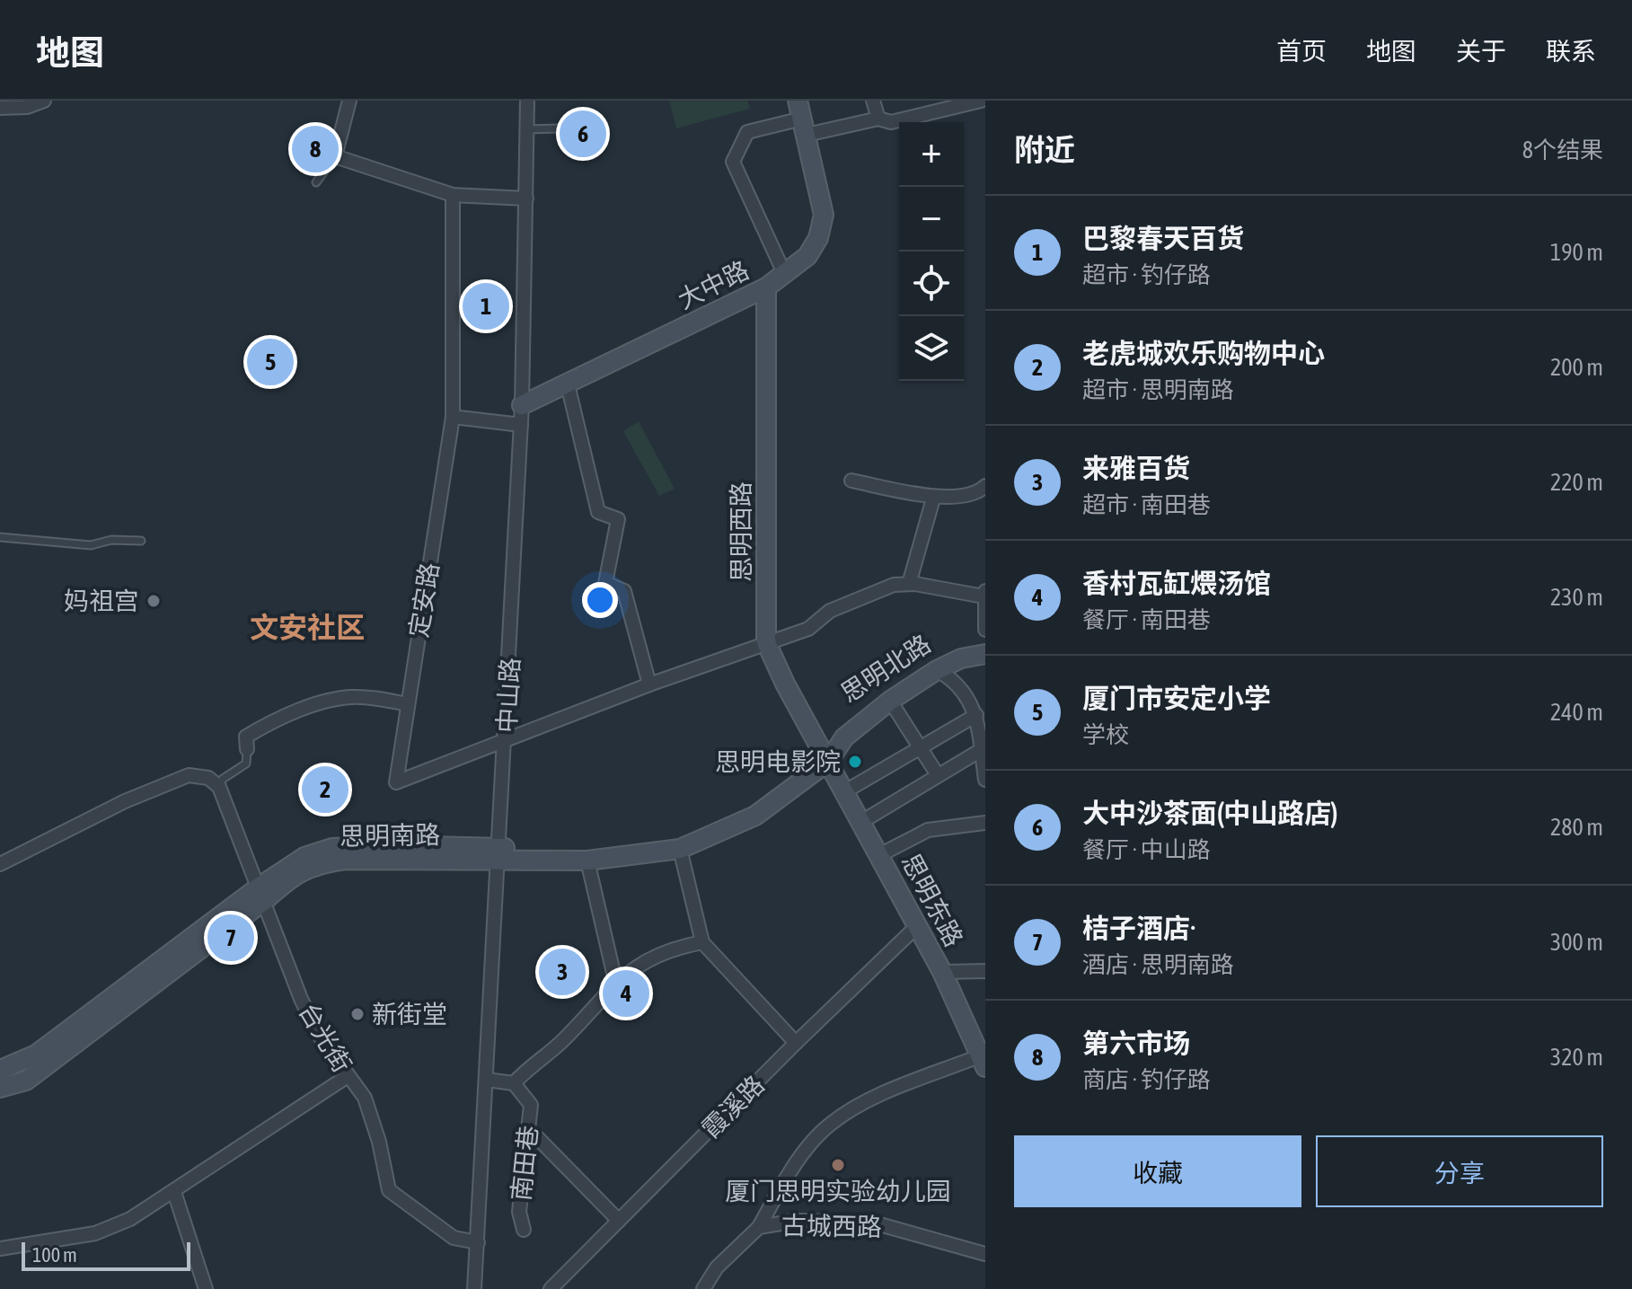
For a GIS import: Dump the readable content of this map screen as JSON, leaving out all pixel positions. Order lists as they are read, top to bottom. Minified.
{"streets":{"main road":["大中路","思明西路","思明北路","思明南路","思明东路"],"street":["定安路","中山路","台光街","霞溪路","南田巷","古城西路"]},"crossings":[["大中路","思明西路"],["大中路","中山路"],["思明西路","思明北路"],["思明西路","思明南路"],["思明西路","思明东路"],["定安路","中山路"],["思明北路","思明南路"],["思明北路","思明东路"],["中山路","思明南路"],["中山路","台光街"],["思明南路","思明东路"],["思明南路","台光街"],["思明东路","霞溪路"]],"districts":["文安社区"],"places":["妈祖宫","思明电影院","新街堂","厦门思明实验幼儿园"],"scale_bar":"100 m","page":{"header":"地图","nav":["首页","地图","关于","联系"],"heading":["附近","8个结果"],"pins":["6","8","1","5","2","7","3","4"],"map_buttons":["+","−"],"list":[{"mark":"1","name":"巴黎春天百货","note":"超市 · 钓仔路","value":"190 m"},{"mark":"2","name":"老虎城欢乐购物中心","note":"超市 · 思明南路","value":"200 m"},{"mark":"3","name":"来雅百货","note":"超市 · 南田巷","value":"220 m"},{"mark":"4","name":"香村瓦缸煨汤馆","note":"餐厅 · 南田巷","value":"230 m"},{"mark":"5","name":"厦门市安定小学","note":"学校","value":"240 m"},{"mark":"6","name":"大中沙茶面(中山路店)","note":"餐厅 · 中山路","value":"280 m"},{"mark":"7","name":"桔子酒店·","note":"酒店 · 思明南路","value":"300 m"},{"mark":"8","name":"第六市场","note":"商店 · 钓仔路","value":"320 m"}],"buttons":["收藏","分享"],"scale":"100 m"}}
